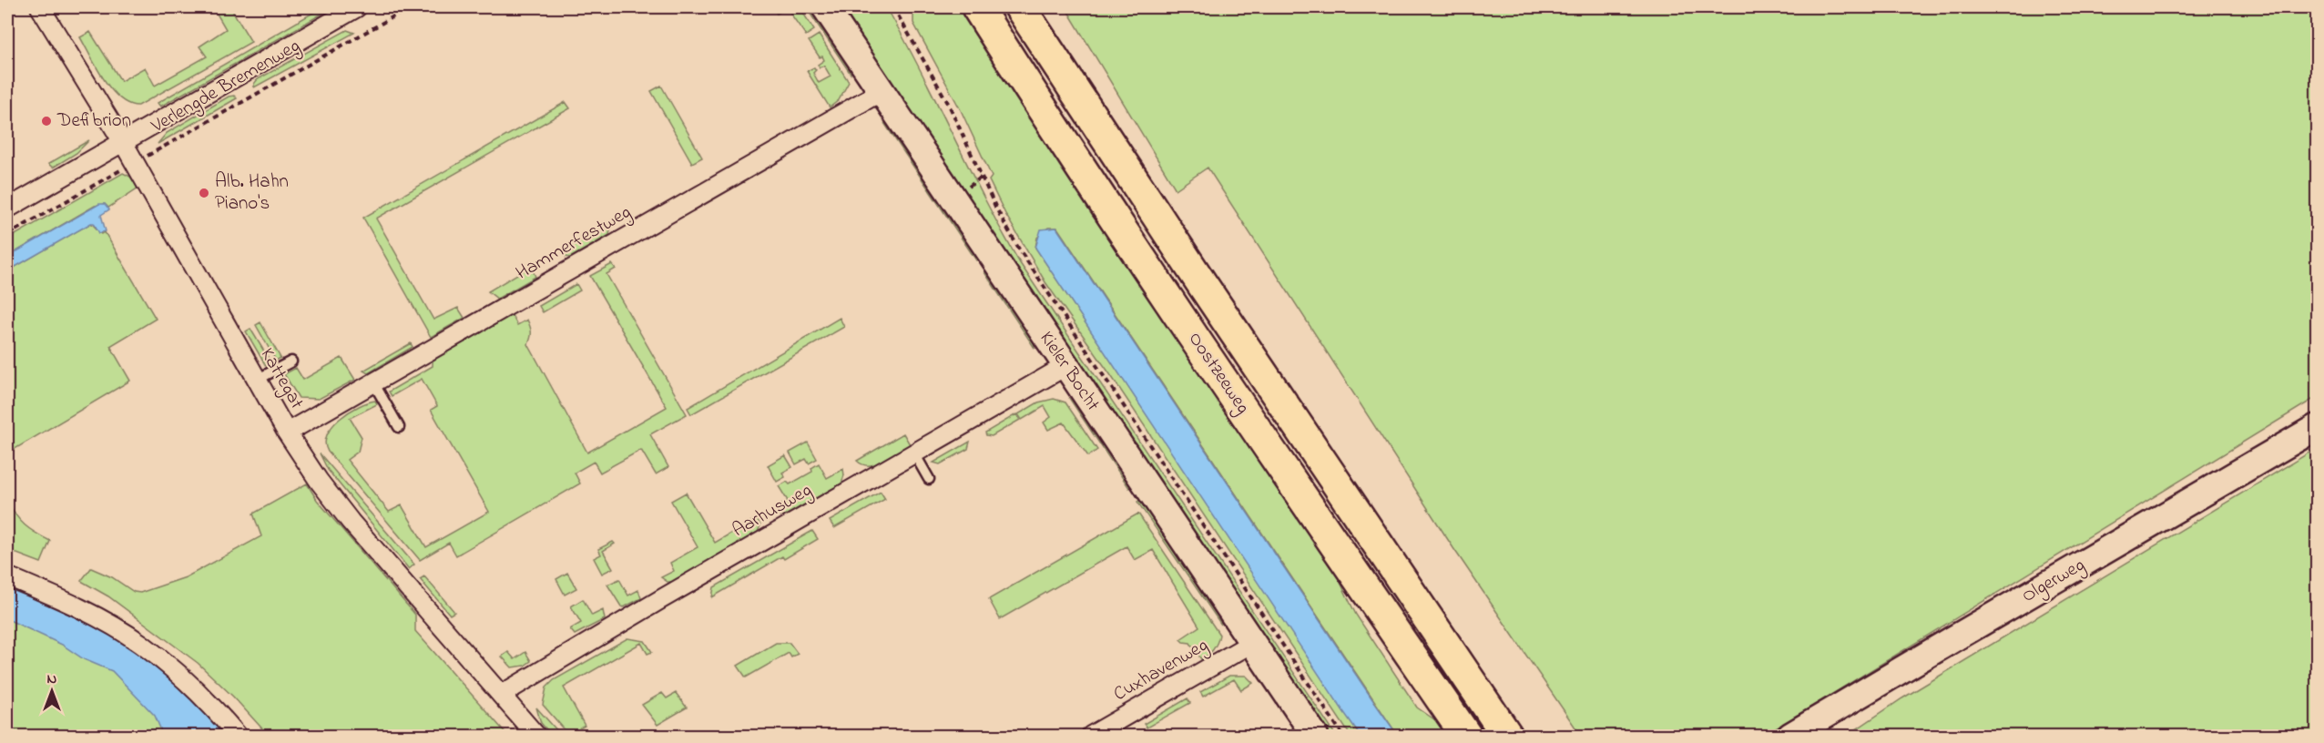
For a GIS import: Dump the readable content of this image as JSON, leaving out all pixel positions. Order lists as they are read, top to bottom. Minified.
{"streets":{"highway":["Oostzeeweg"],"street":["Verlengde Bremenweg","Hammerfestweg","Kieler Bocht","Kattegat","Aarhusweg","Olgerweg","Cuxhavenweg"]},"crossings":[["Verlengde Bremenweg","Kattegat"],["Hammerfestweg","Kieler Bocht"],["Hammerfestweg","Kattegat"],["Kieler Bocht","Aarhusweg"],["Kieler Bocht","Cuxhavenweg"],["Kattegat","Aarhusweg"]],"places":["Defibrion","Alb. Hahn Piano's"],"north":"top"}
